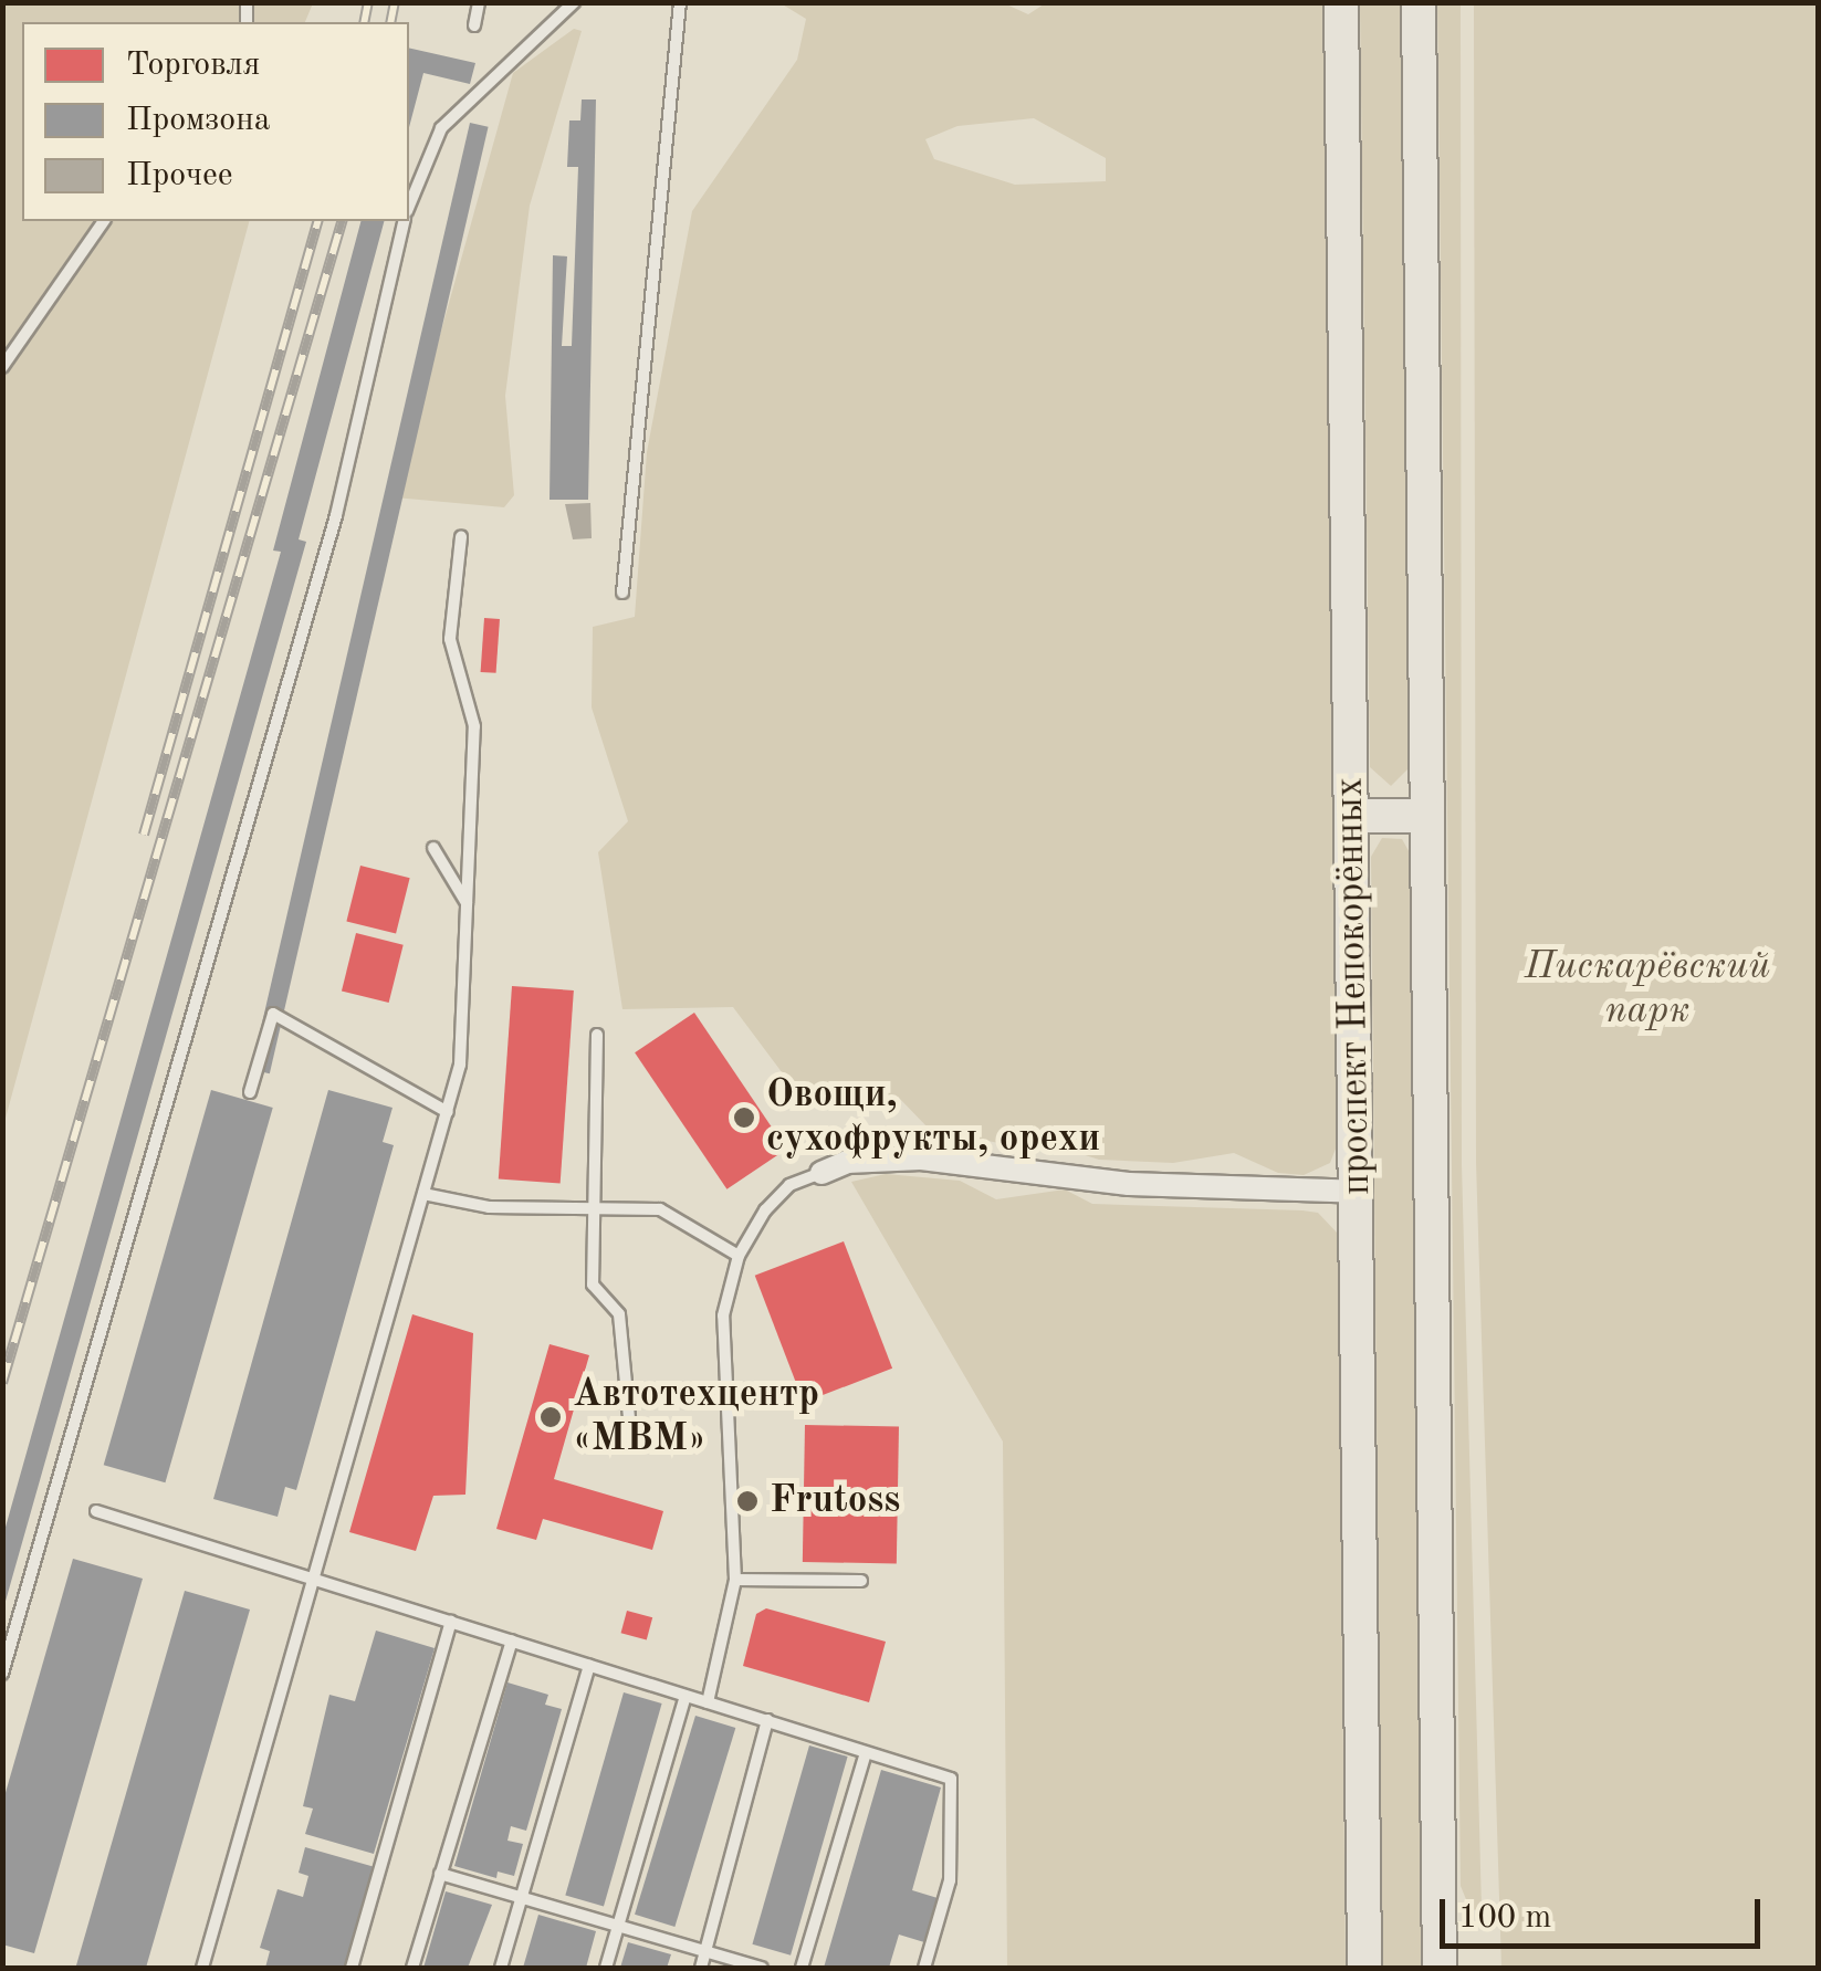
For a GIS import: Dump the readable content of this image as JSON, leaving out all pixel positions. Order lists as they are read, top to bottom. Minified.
{"streets":{"main road":["проспект Непокорённых"]},"parks":["Пискарёвский парк"],"places":["Овощи, сухофрукты, орехи","Автотехцентр «МВМ»","Frutoss"],"legend":["Торговля","Промзона","Прочее"],"scale_bar":"100 m"}
